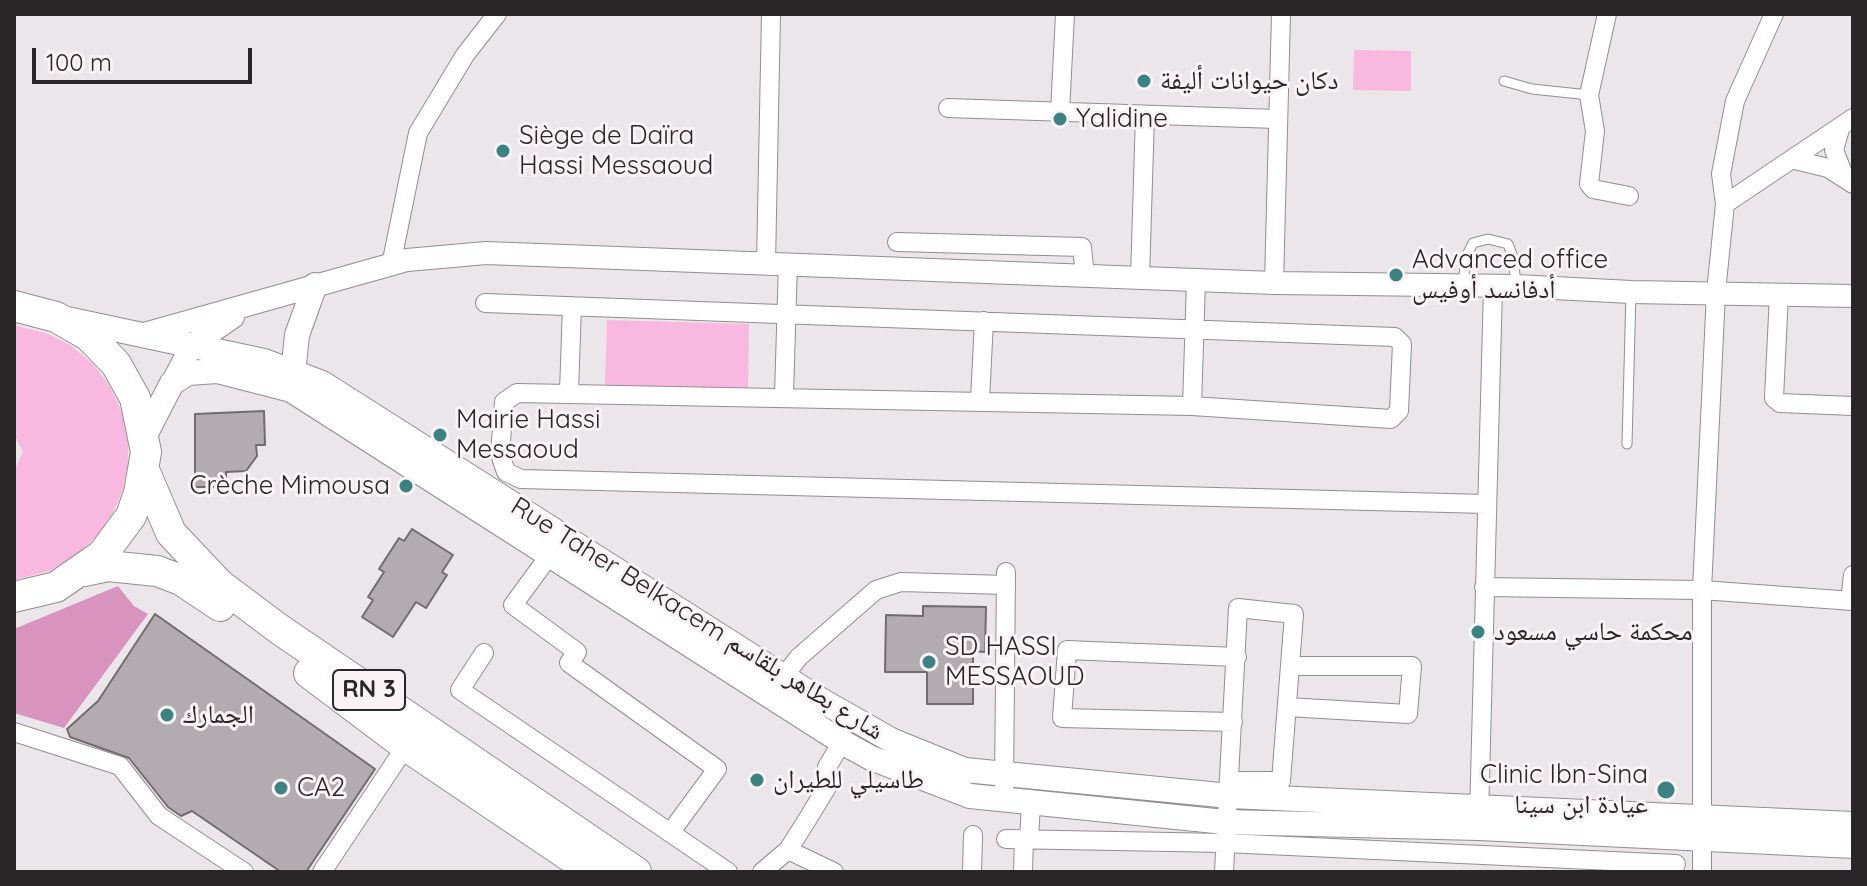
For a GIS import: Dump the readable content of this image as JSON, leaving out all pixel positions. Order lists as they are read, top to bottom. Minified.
{"streets":{"highway":["RN 3"],"main road":["Rue Taher Belkacem شارع بطاهر بلقاسم"]},"places":["دكان حيوانات أليفة","Yalidine","Siège de Daïra Hassi Messaoud","Advanced office أدفانسد أوفيس","Mairie Hassi Messaoud","Crèche Mimousa","محكمة حاسي مسعود","SD HASSI MESSAOUD","الجمارك","طاسيلي للطيران","CA2","Clinic Ibn-Sina عيادة ابن سينا"],"scale_bar":"100 m"}
